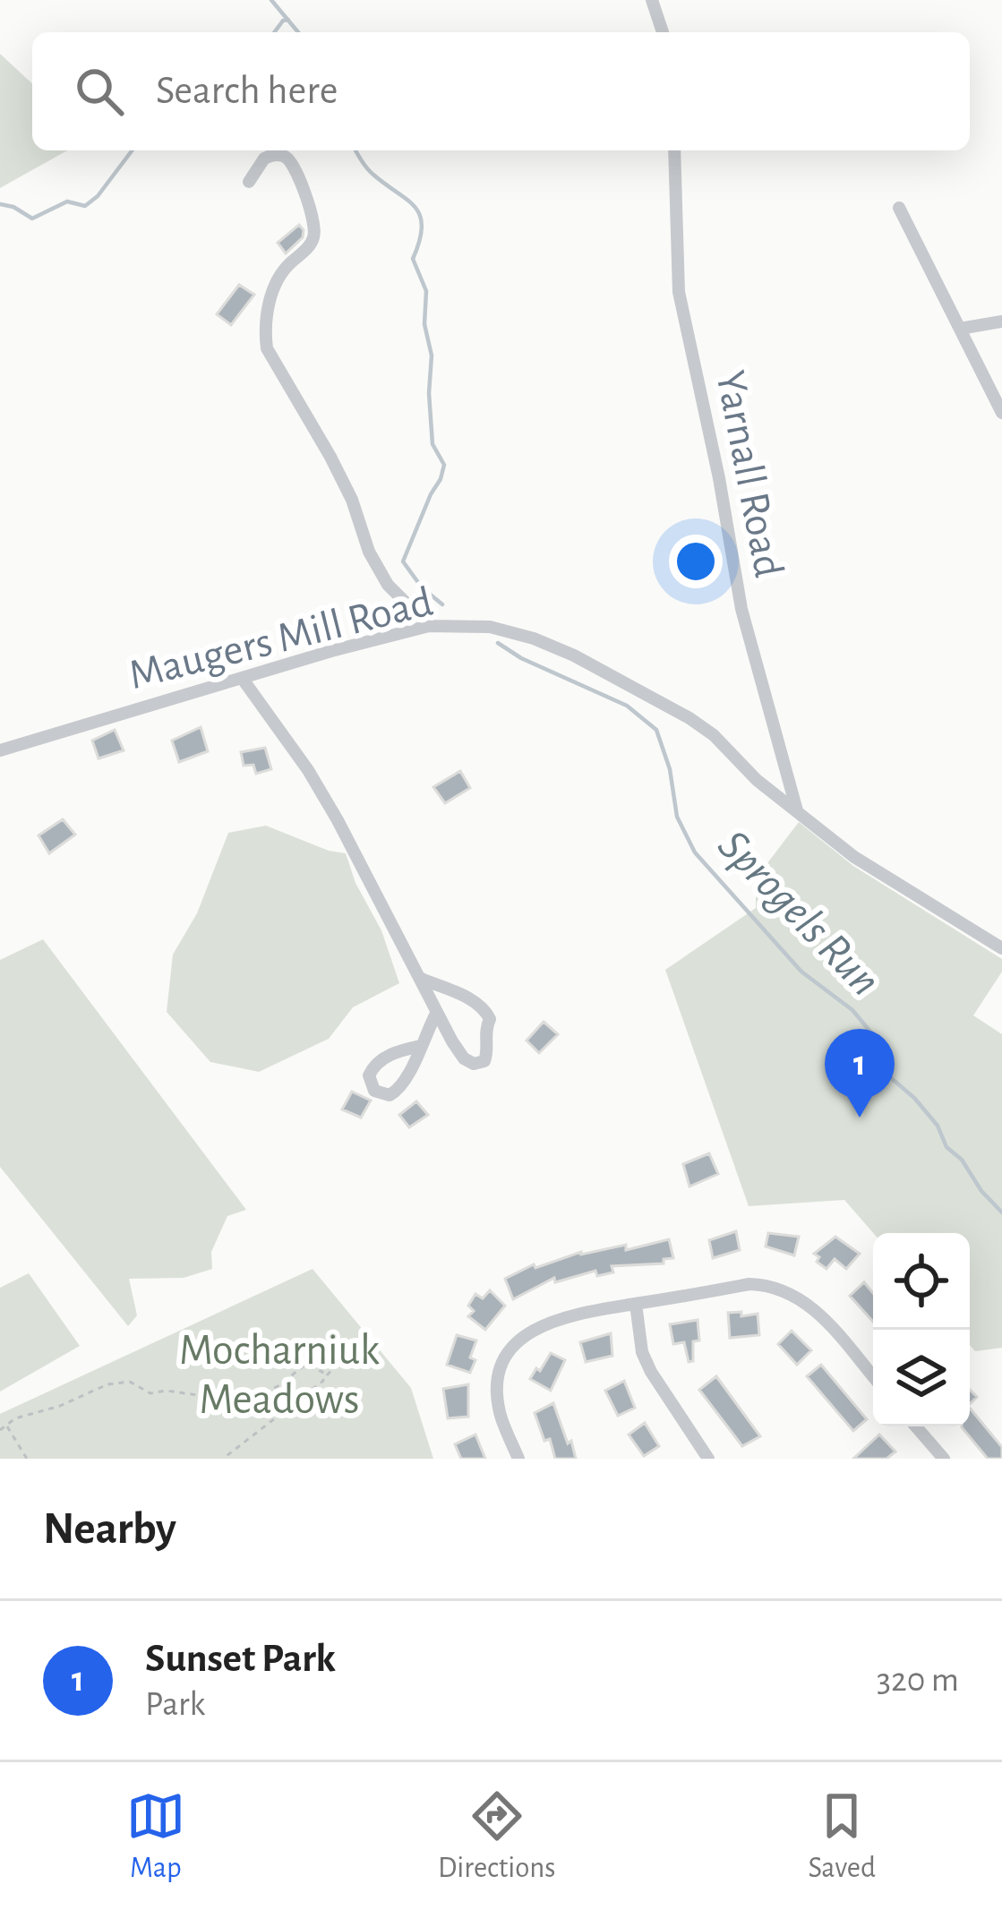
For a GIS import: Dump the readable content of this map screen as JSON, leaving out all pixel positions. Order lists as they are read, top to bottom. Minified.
{"streets":{"street":["Yarnall Road","Maugers Mill Road"]},"crossings":[["Yarnall Road","Maugers Mill Road"]],"water":["Sprogels Run"],"parks":["Mocharniuk Meadows"],"page":{"search":"Search here","pins":"1","heading":"Nearby","list":[{"mark":"1","name":"Sunset Park","note":"Park","value":"320 m"}],"nav":["Map","Directions","Saved"]}}
